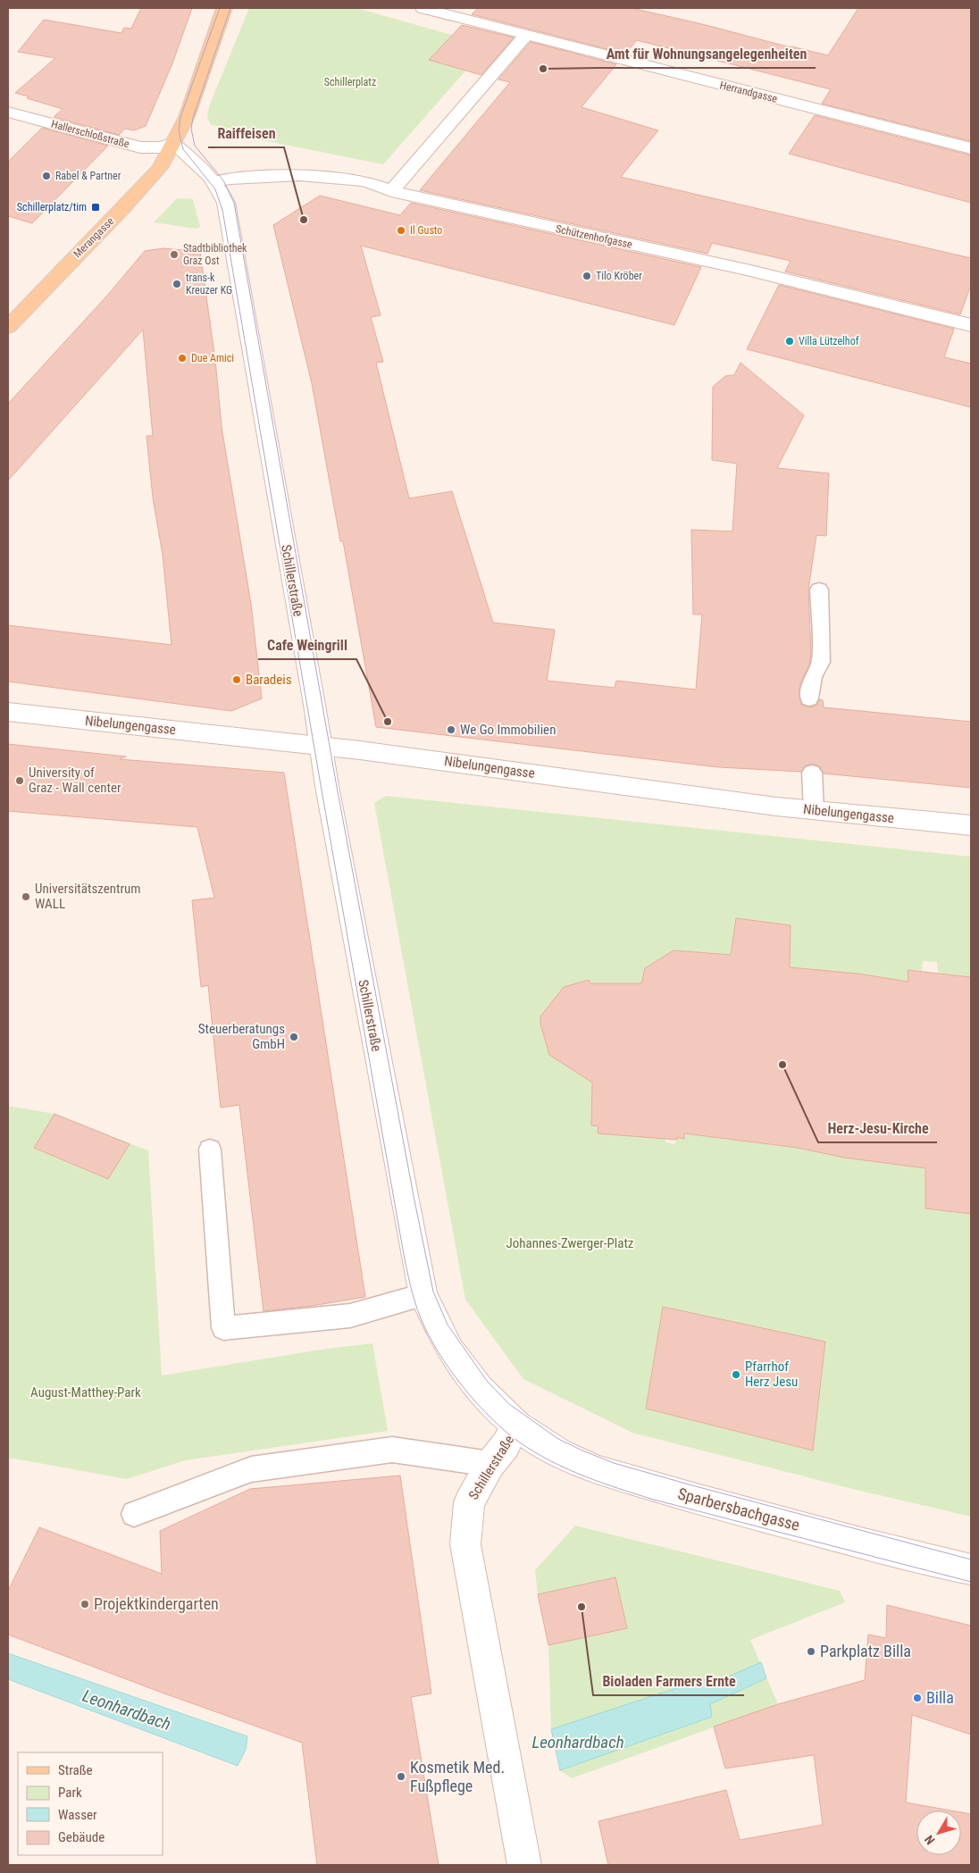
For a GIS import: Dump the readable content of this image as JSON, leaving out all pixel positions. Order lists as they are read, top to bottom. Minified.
{"streets":{"main road":["Merangasse"],"street":["Herrandgasse","Hallerschloßstraße","Schützenhofgasse","Schillerstraße","Nibelungengasse","Sparbersbachgasse"]},"crossings":[["Hallerschloßstraße","Merangasse"],["Hallerschloßstraße","Schillerstraße"],["Schützenhofgasse","Schillerstraße"],["Merangasse","Schillerstraße"],["Schillerstraße","Nibelungengasse"],["Schillerstraße","Sparbersbachgasse"]],"water":["Leonhardbach"],"parks":["Schillerplatz","Johannes-Zwerger-Platz","August-Matthey-Park"],"places":{"other":["Amt für Wohnungsangelegenheiten","Rabel & Partner","Raiffeisen","Il Gusto","Stadtbibliothek Graz Ost","Tilo Kröber","trans-k Kreuzer KG","Villa Lützelhof","Due Amici","Baradeis","Cafe Weingrill","We Go Immobilien","University of Graz - Wall center","Universitätszentrum WALL","Steuerberatungs GmbH","Herz-Jesu-Kirche","Pfarrhof Herz Jesu","Projektkindergarten","Bioladen Farmers Ernte","Parkplatz Billa","Billa","Kosmetik Med. Fußpflege"],"transit":["Schillerplatz/tim"]},"legend":["Straße","Park","Wasser","Gebäude"],"north":"bottom left"}
